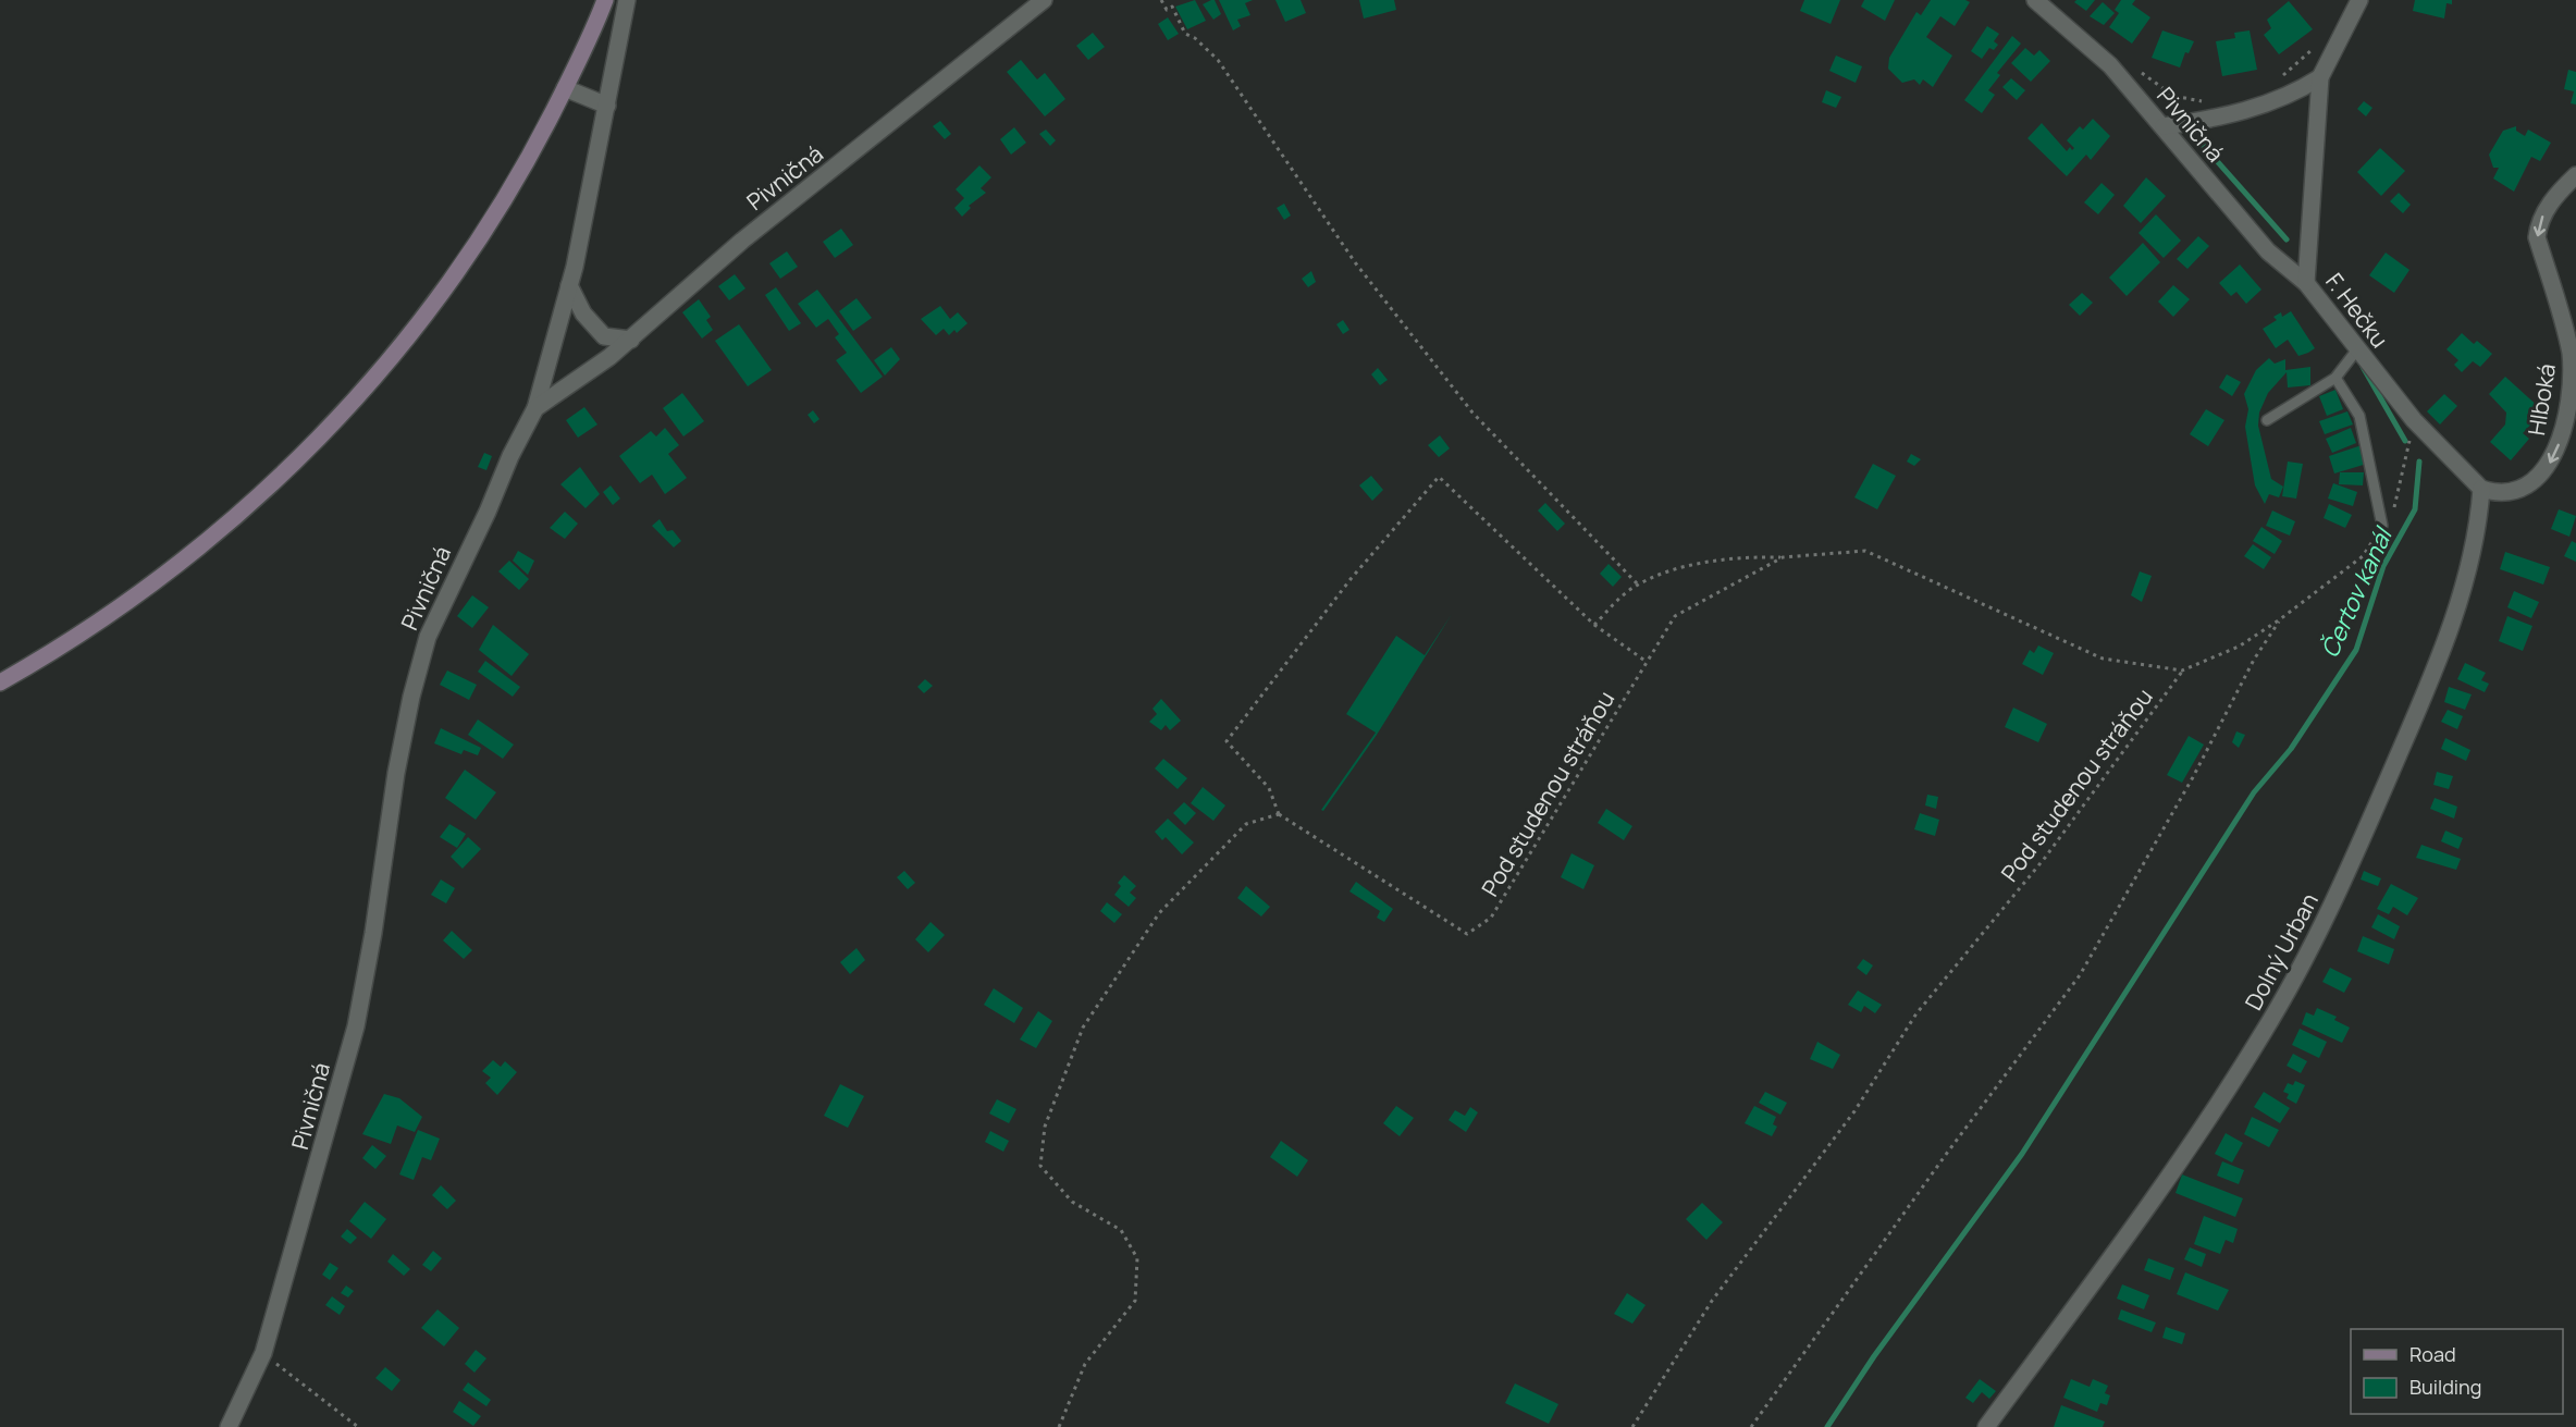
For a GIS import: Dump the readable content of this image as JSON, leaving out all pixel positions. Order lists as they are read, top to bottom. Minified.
{"streets":{"street":["Pivničná","F. Hečku","Hlboká","Dolný Urban"],"path":["Pod studenou stráňou"]},"crossings":[["Pivničná","F. Hečku"],["F. Hečku","Hlboká"],["F. Hečku","Dolný Urban"],["Hlboká","Dolný Urban"]],"one_way":["Hlboká"],"water":["Čertov kanál"],"legend":["Road","Building"]}
